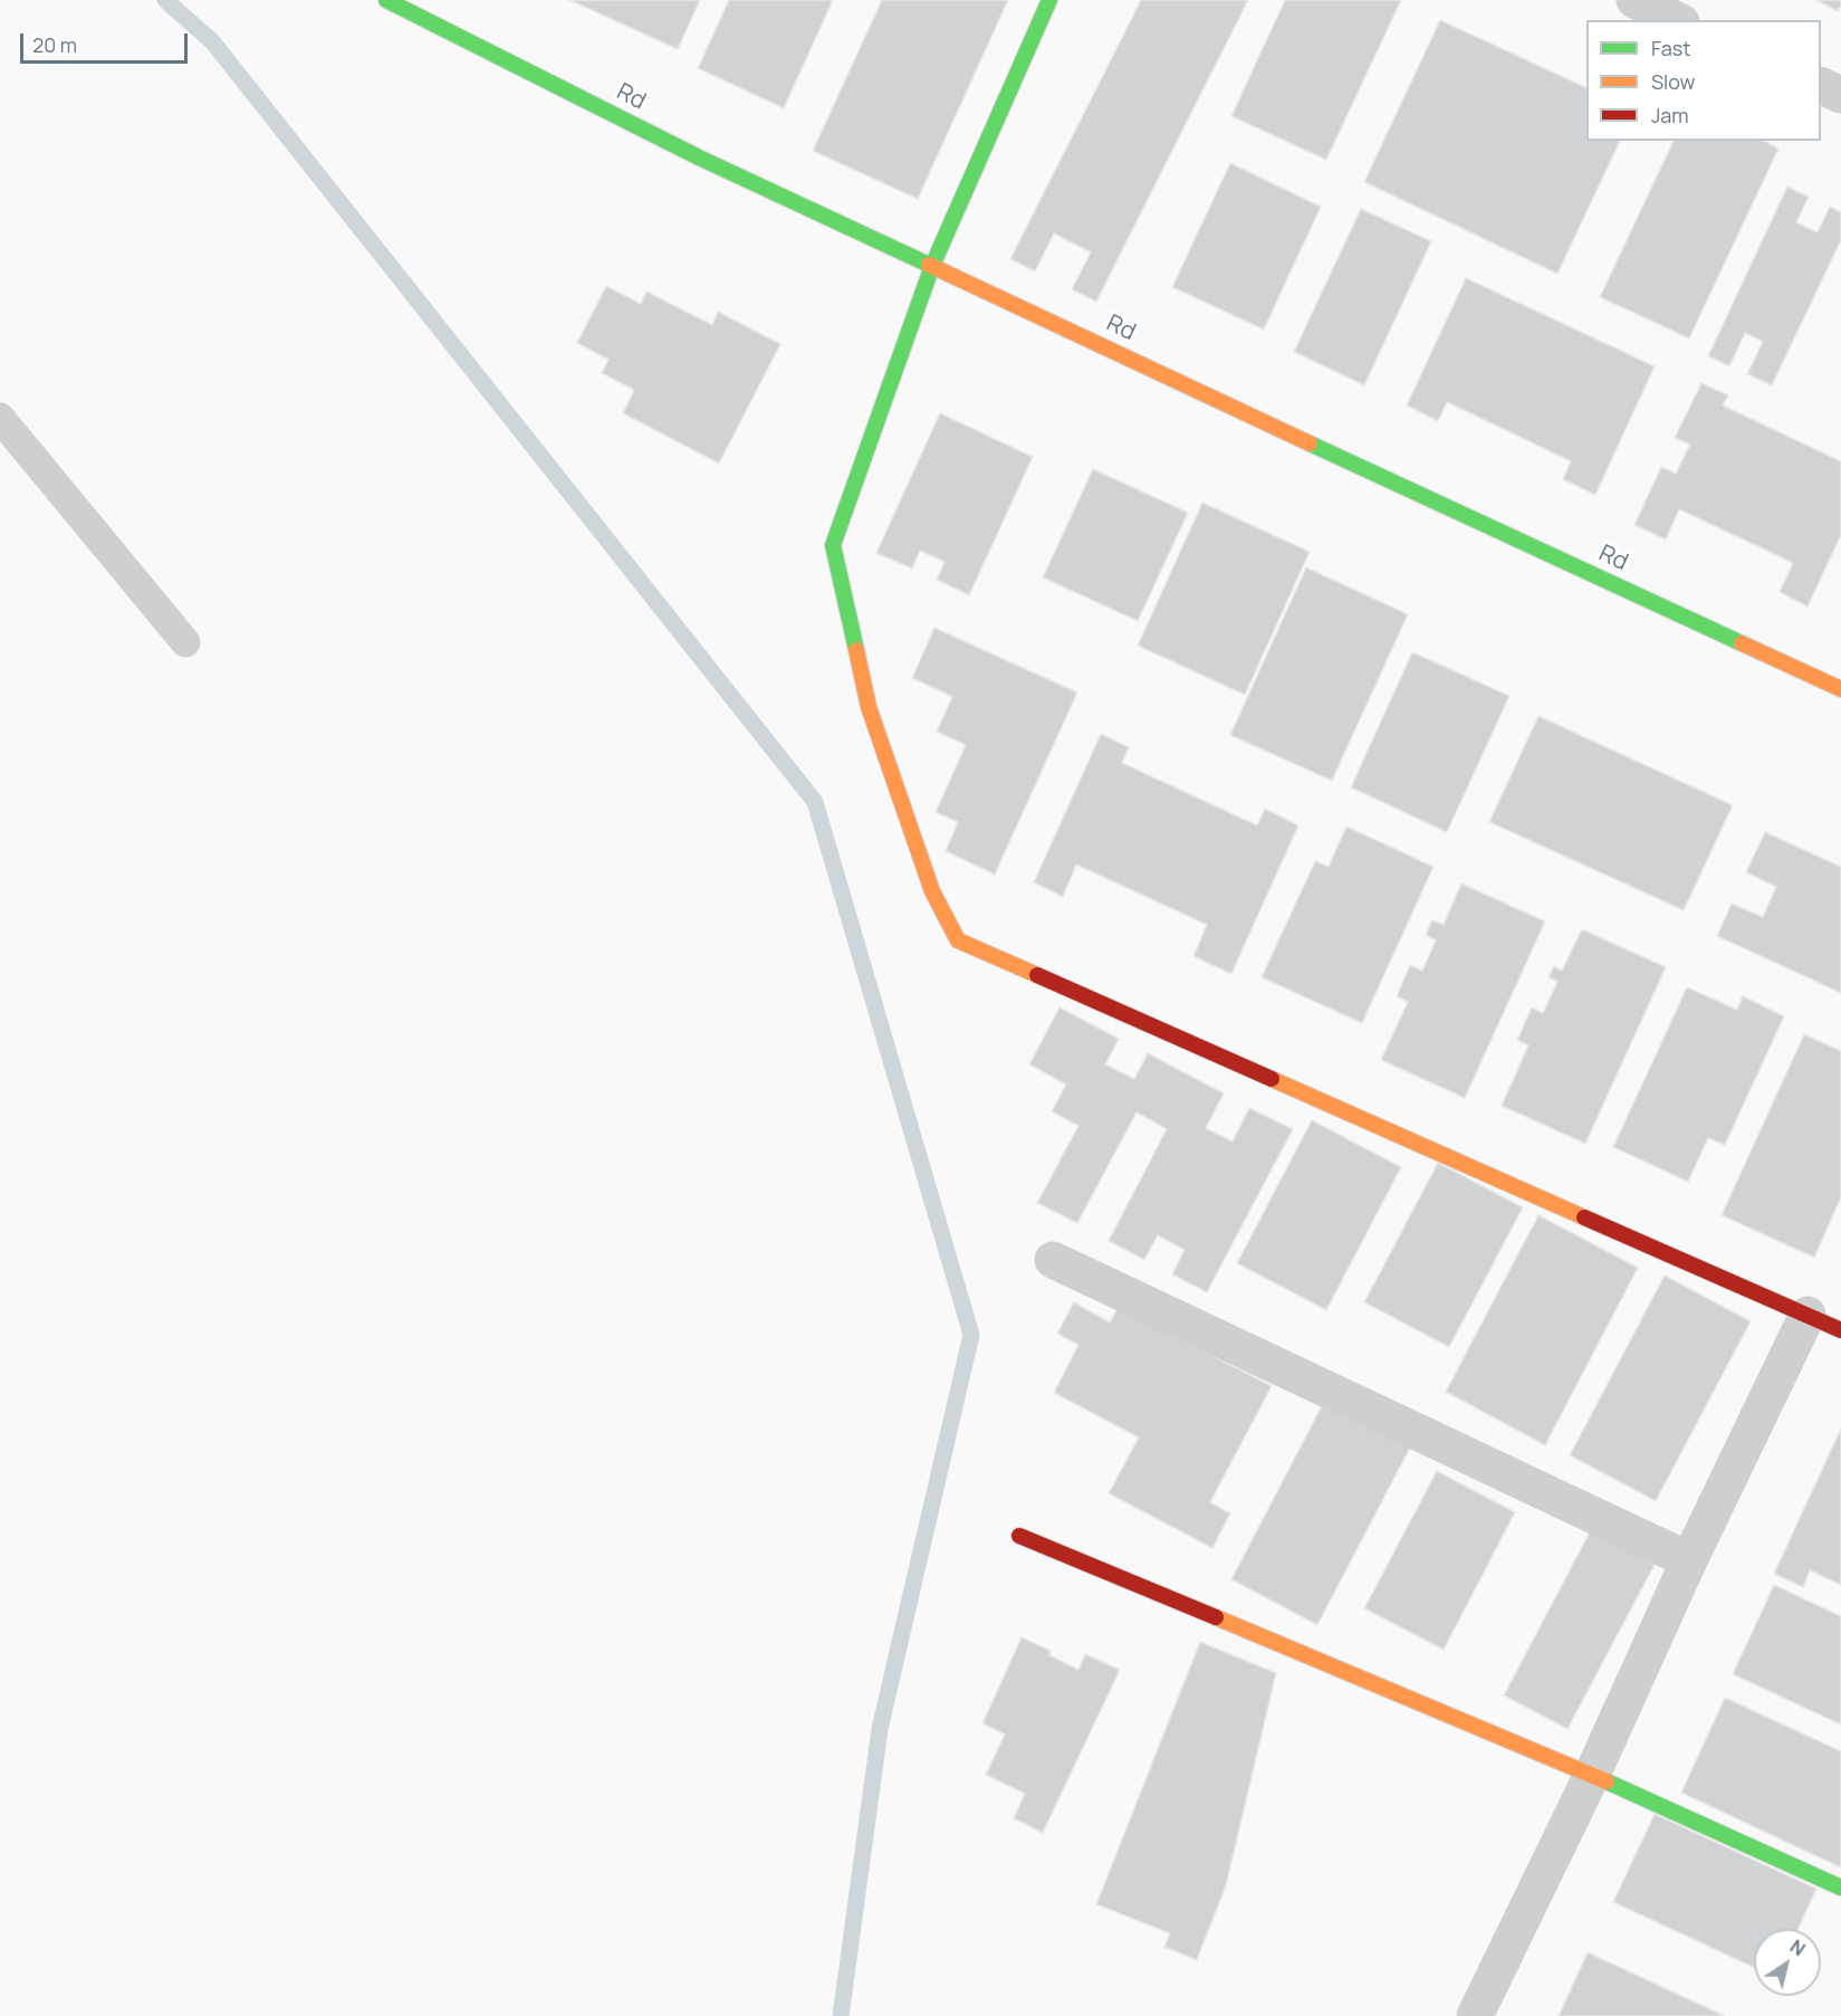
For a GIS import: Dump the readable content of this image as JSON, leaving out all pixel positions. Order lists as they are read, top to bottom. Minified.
{"streets":{"street":["Rd"]},"legend":["Fast","Slow","Jam"],"scale_bar":"20 m","north":"top right"}
